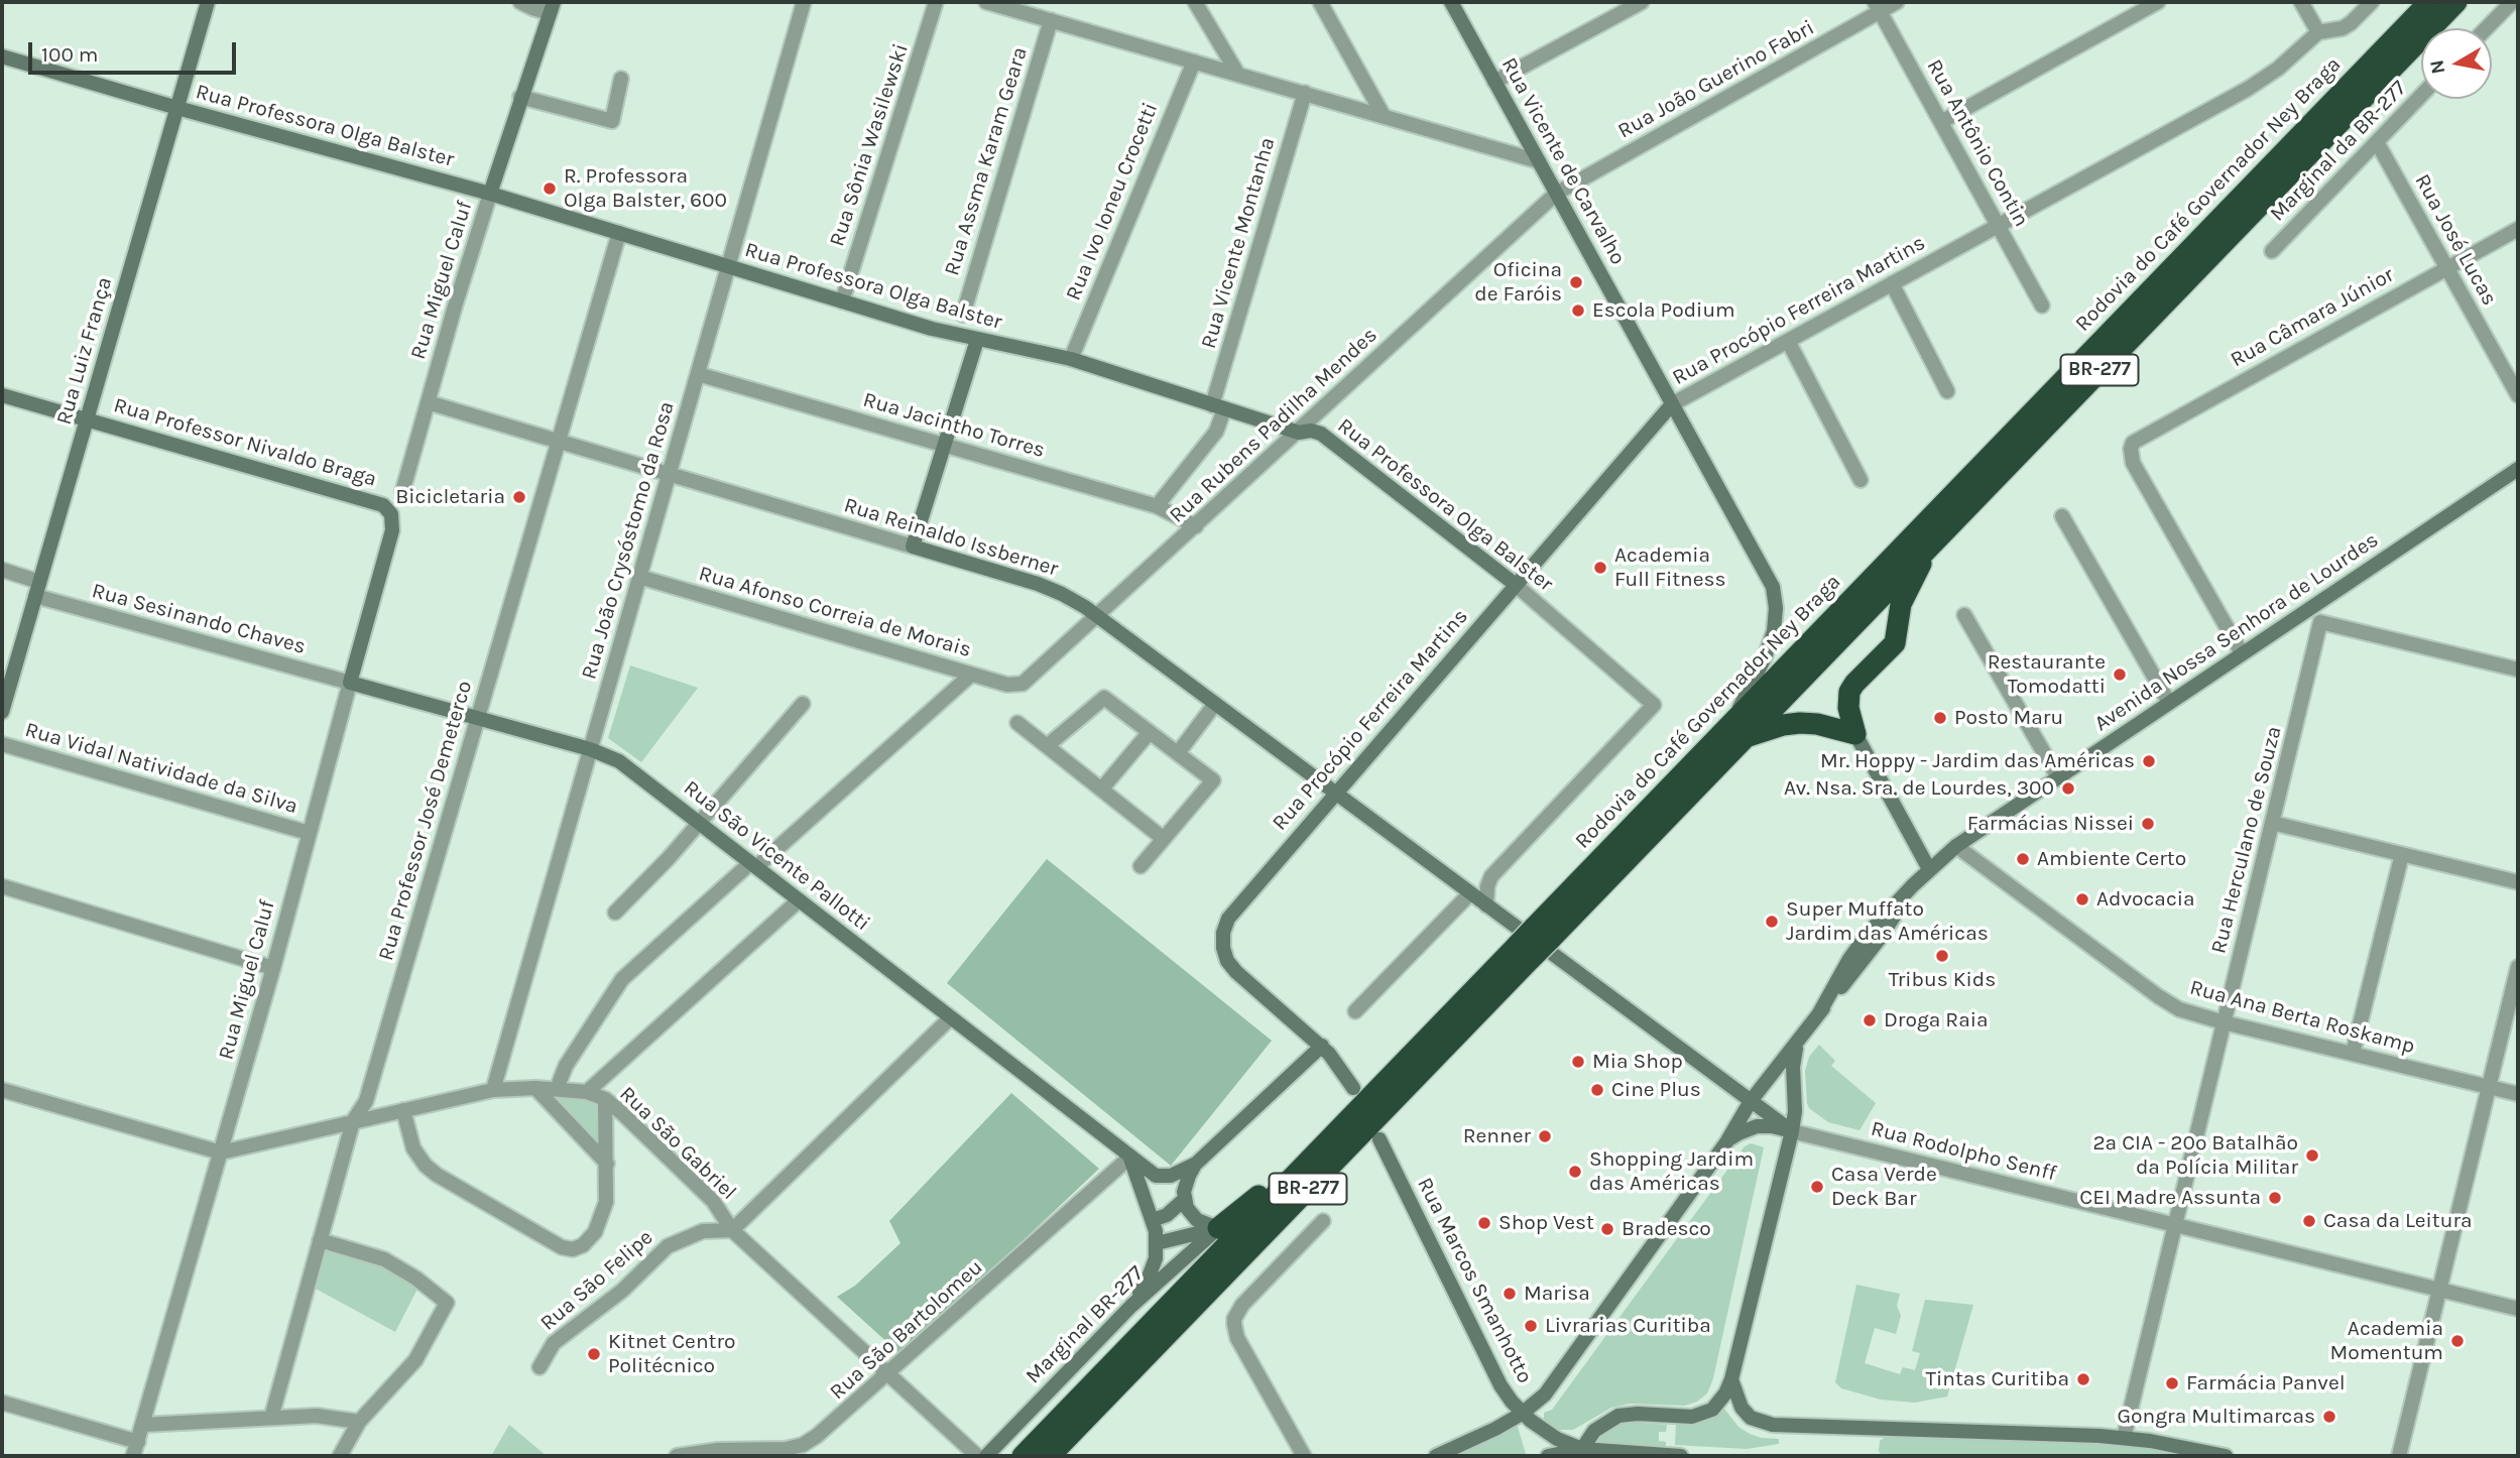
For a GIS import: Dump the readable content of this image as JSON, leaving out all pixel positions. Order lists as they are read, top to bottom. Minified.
{"streets":{"highway":["Rodovia do Café Governador Ney Braga","BR-277"],"main road":["Rua Professora Olga Balster","Rua Vicente de Carvalho","Rua Miguel Caluf","Rua Procópio Ferreira Martins","Rua Luiz França","Rua Professor Nivaldo Braga","Rua Reinaldo Issberner","Avenida Nossa Senhora de Lourdes","Rua São Vicente Pallotti","Rua Rodolpho Senff","Rua Marcos Smanhotto","Marginal BR-277"],"street":["Rua João Guerino Fabri","Rua Antônio Contin","Rua Sônia Wasilewski","Marginal da BR-277","Rua Assma Karam Geara","Rua Ivo Ioneu Crocetti","Rua José Lucas","Rua Vicente Montanha","Rua Câmara Júnior","Rua Jacintho Torres","Rua Rubens Padilha Mendes","Rua João Crysóstomo da Rosa","Rua Afonso Correia de Morais","Rua Sesinando Chaves","Rua Vidal Natividade da Silva","Rua Professor José Demeterco","Rua Herculano de Souza","Rua Ana Berta Roskamp","Rua São Gabriel","Rua São Felipe","Rua São Bartolomeu"]},"crossings":[["Rua João Guerino Fabri","Rua Antônio Contin"],["Rua João Guerino Fabri","Rua Vicente de Carvalho"],["Rua João Guerino Fabri","Rua Rubens Padilha Mendes"],["Rua Professora Olga Balster","Rua Sônia Wasilewski"],["Rua Professora Olga Balster","Rua Ivo Ioneu Crocetti"],["Rua Professora Olga Balster","Rua Vicente Montanha"],["Rua Professora Olga Balster","Rua Miguel Caluf"],["Rua Professora Olga Balster","Rua Procópio Ferreira Martins"],["Rua Professora Olga Balster","Rua Luiz França"],["Rua Professora Olga Balster","Rua Rubens Padilha Mendes"],["Rua Professora Olga Balster","Rua Reinaldo Issberner"],["Rua Professora Olga Balster","Rua João Crysóstomo da Rosa"],["Rua Professora Olga Balster","Rua Professor José Demeterco"],["Rua Antônio Contin","Rua Procópio Ferreira Martins"],["Marginal da BR-277","Rua José Lucas"],["Rua Vicente de Carvalho","Rodovia do Café Governador Ney Braga"],["Rua Vicente de Carvalho","Rua Procópio Ferreira Martins"],["Rua Vicente de Carvalho","Rua Rubens Padilha Mendes"],["Rodovia do Café Governador Ney Braga","Rua Reinaldo Issberner"],["Rodovia do Café Governador Ney Braga","Rua Rodolpho Senff"],["Rua José Lucas","Rua Câmara Júnior"],["Rua Vicente Montanha","Rua Jacintho Torres"],["Rua Miguel Caluf","Rua Professor Nivaldo Braga"],["Rua Miguel Caluf","Rua Reinaldo Issberner"],["Rua Miguel Caluf","Rua Sesinando Chaves"],["Rua Miguel Caluf","Rua Vidal Natividade da Silva"],["Rua Miguel Caluf","Rua São Vicente Pallotti"],["Rua Miguel Caluf","Rua São Gabriel"],["Rua Procópio Ferreira Martins","Rua Reinaldo Issberner"],["Rua Câmara Júnior","Avenida Nossa Senhora de Lourdes"],["Rua Luiz França","Rua Professor Nivaldo Braga"],["Rua Luiz França","Rua Sesinando Chaves"],["Rua Jacintho Torres","Rua Rubens Padilha Mendes"],["Rua Jacintho Torres","Rua João Crysóstomo da Rosa"],["Rua Rubens Padilha Mendes","Rua Reinaldo Issberner"],["Rua Rubens Padilha Mendes","Rua Afonso Correia de Morais"],["Rua Reinaldo Issberner","Rua João Crysóstomo da Rosa"],["Rua Reinaldo Issberner","Rua Professor José Demeterco"],["Rua Reinaldo Issberner","Rua Rodolpho Senff"],["Rua João Crysóstomo da Rosa","Rua Afonso Correia de Morais"],["Rua João Crysóstomo da Rosa","Rua São Vicente Pallotti"],["Rua João Crysóstomo da Rosa","Rua São Gabriel"],["Rua Sesinando Chaves","Rua São Vicente Pallotti"],["Avenida Nossa Senhora de Lourdes","Rua Ana Berta Roskamp"],["Avenida Nossa Senhora de Lourdes","Rua Rodolpho Senff"],["Avenida Nossa Senhora de Lourdes","Rua Marcos Smanhotto"],["Rua Professor José Demeterco","Rua São Vicente Pallotti"],["Rua Professor José Demeterco","Rua São Gabriel"],["Rua Herculano de Souza","Rua Ana Berta Roskamp"],["Rua Herculano de Souza","Rua Rodolpho Senff"],["Rua São Vicente Pallotti","Rua São Bartolomeu"],["Rua São Gabriel","Rua São Felipe"],["Rua São Gabriel","Rua São Bartolomeu"]],"places":["R. Professora Olga Balster, 600","Oficina de Faróis","Escola Podium","Bicicletaria","Academia Full Fitness","Restaurante Tomodatti","Posto Maru","Mr. Hoppy - Jardim das Américas","Av. Nsa. Sra. de Lourdes, 300","Farmácias Nissei","Ambiente Certo","Advocacia","Super Muffato Jardim das Américas","Tribus Kids","Droga Raia","Mia Shop","Cine Plus","Renner","2ª CIA - 20º Batalhão da Polícia Militar","Shopping Jardim das Américas","Casa Verde Deck Bar","CEI Madre Assunta","Casa da Leitura","Shop Vest","Bradesco","Marisa","Livrarias Curitiba","Academia Momentum","Kitnet Centro Politécnico","Tintas Curitiba","Farmácia Panvel","Gongra Multimarcas"],"scale_bar":"100 m","north":"left"}
